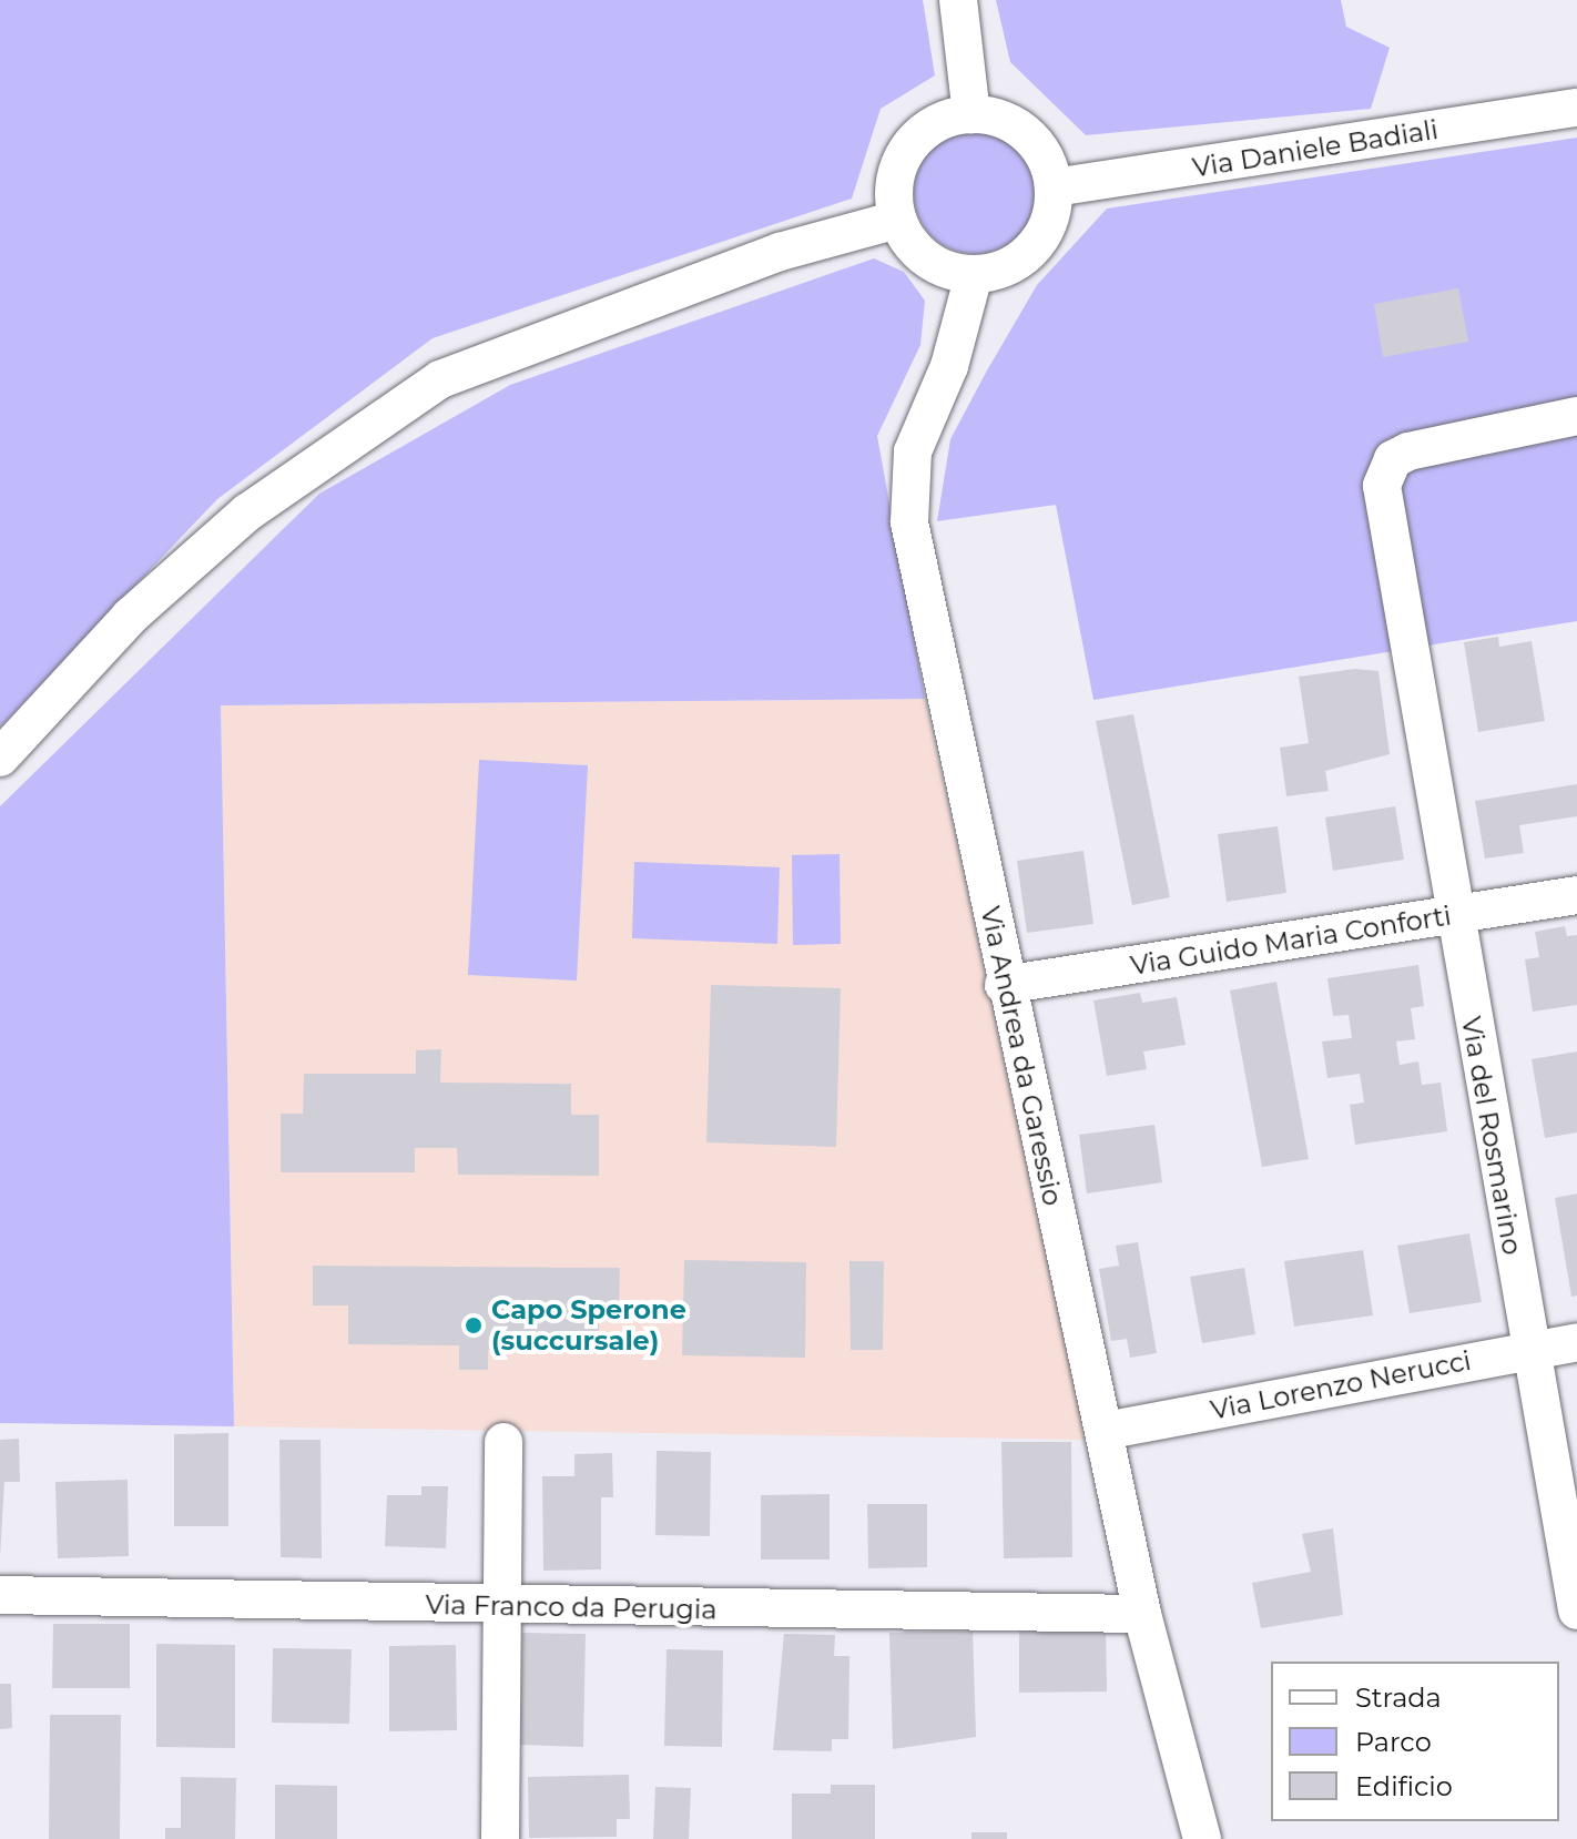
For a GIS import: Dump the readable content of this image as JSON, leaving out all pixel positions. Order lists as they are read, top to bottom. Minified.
{"streets":{"street":["Via Daniele Badiali","Via Guido Maria Conforti","Via Andrea da Garessio","Via del Rosmarino","Via Lorenzo Nerucci","Via Franco da Perugia"]},"crossings":[["Via Daniele Badiali","Via Andrea da Garessio"],["Via Guido Maria Conforti","Via Andrea da Garessio"],["Via Guido Maria Conforti","Via del Rosmarino"],["Via Andrea da Garessio","Via Lorenzo Nerucci"],["Via Andrea da Garessio","Via Franco da Perugia"],["Via del Rosmarino","Via Lorenzo Nerucci"]],"places":["Capo Sperone (succursale)"],"legend":["Strada","Parco","Edificio"]}
